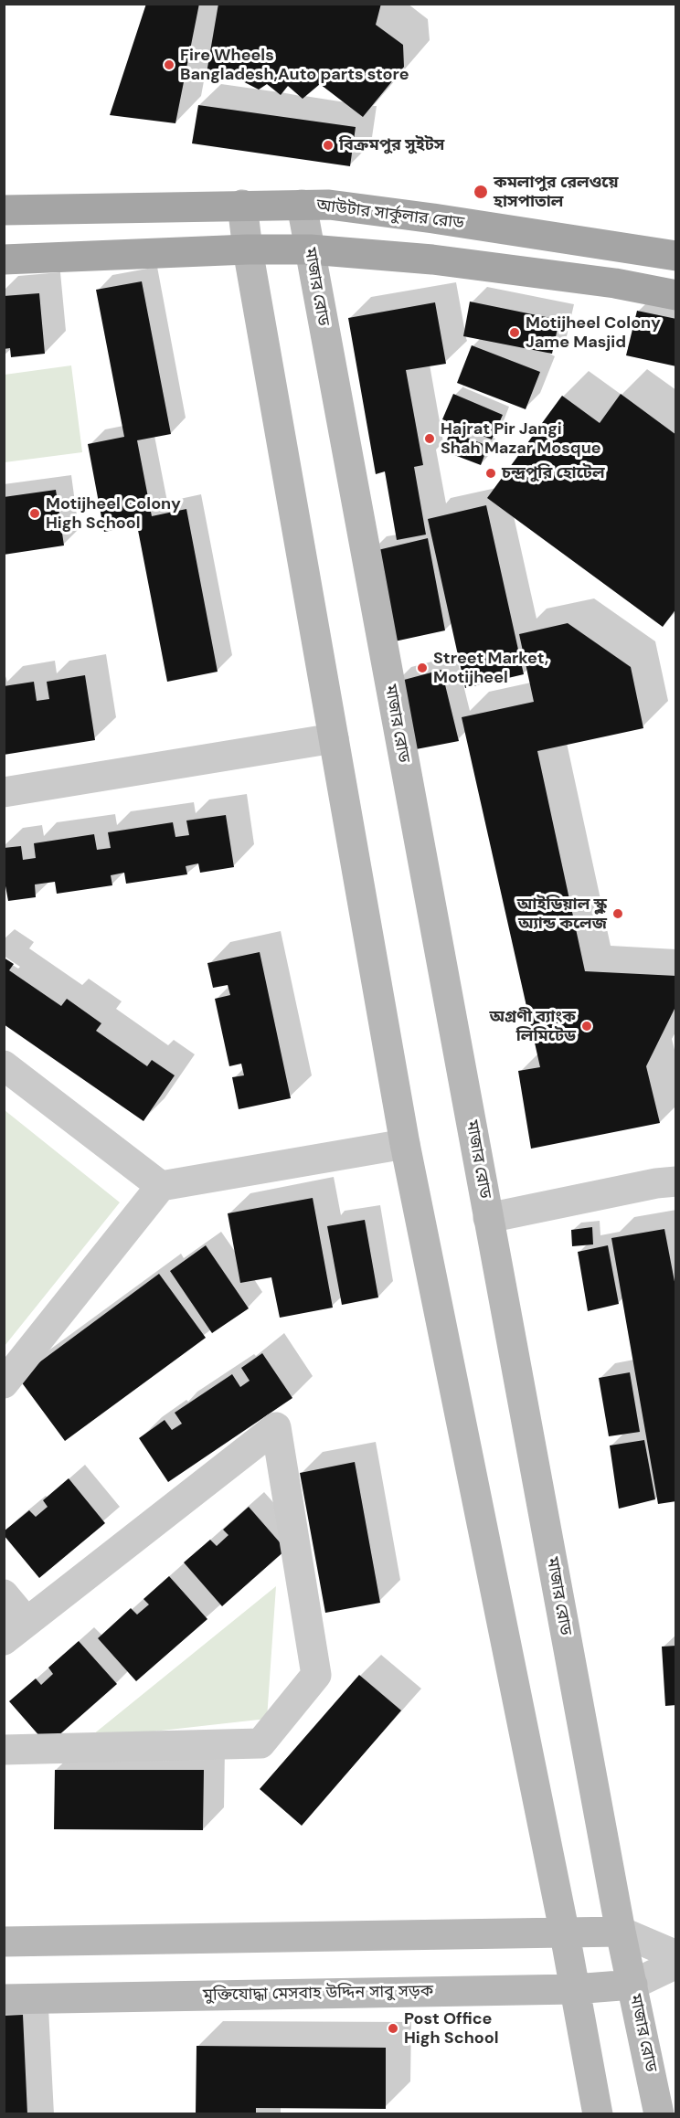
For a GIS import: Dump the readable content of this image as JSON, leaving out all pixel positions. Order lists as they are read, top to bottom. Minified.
{"streets":{"main road":["আউটার সার্কুলার রোড","মাজার রোড","মুক্তিযোদ্ধা মেসবাহ উদ্দিন সাবু সড়ক"]},"crossings":[["আউটার সার্কুলার রোড","মাজার রোড"],["মাজার রোড","মুক্তিযোদ্ধা মেসবাহ উদ্দিন সাবু সড়ক"]],"places":["Fire Wheels Bangladesh,Auto parts store","বিক্রমপুর সুইটস","কমলাপুর রেলওয়ে হাসপাতাল","Motijheel Colony Jame Masjid","Hajrat Pir Jangi Shah Mazar Mosque","চন্দ্রপুরি হোটেল","Motijheel Colony High School","Street Market, Motijheel","আইডিয়াল স্কুল অ্যান্ড কলেজ","অগ্রণী ব্যাংক লিমিটেড","Post Office High School"]}
